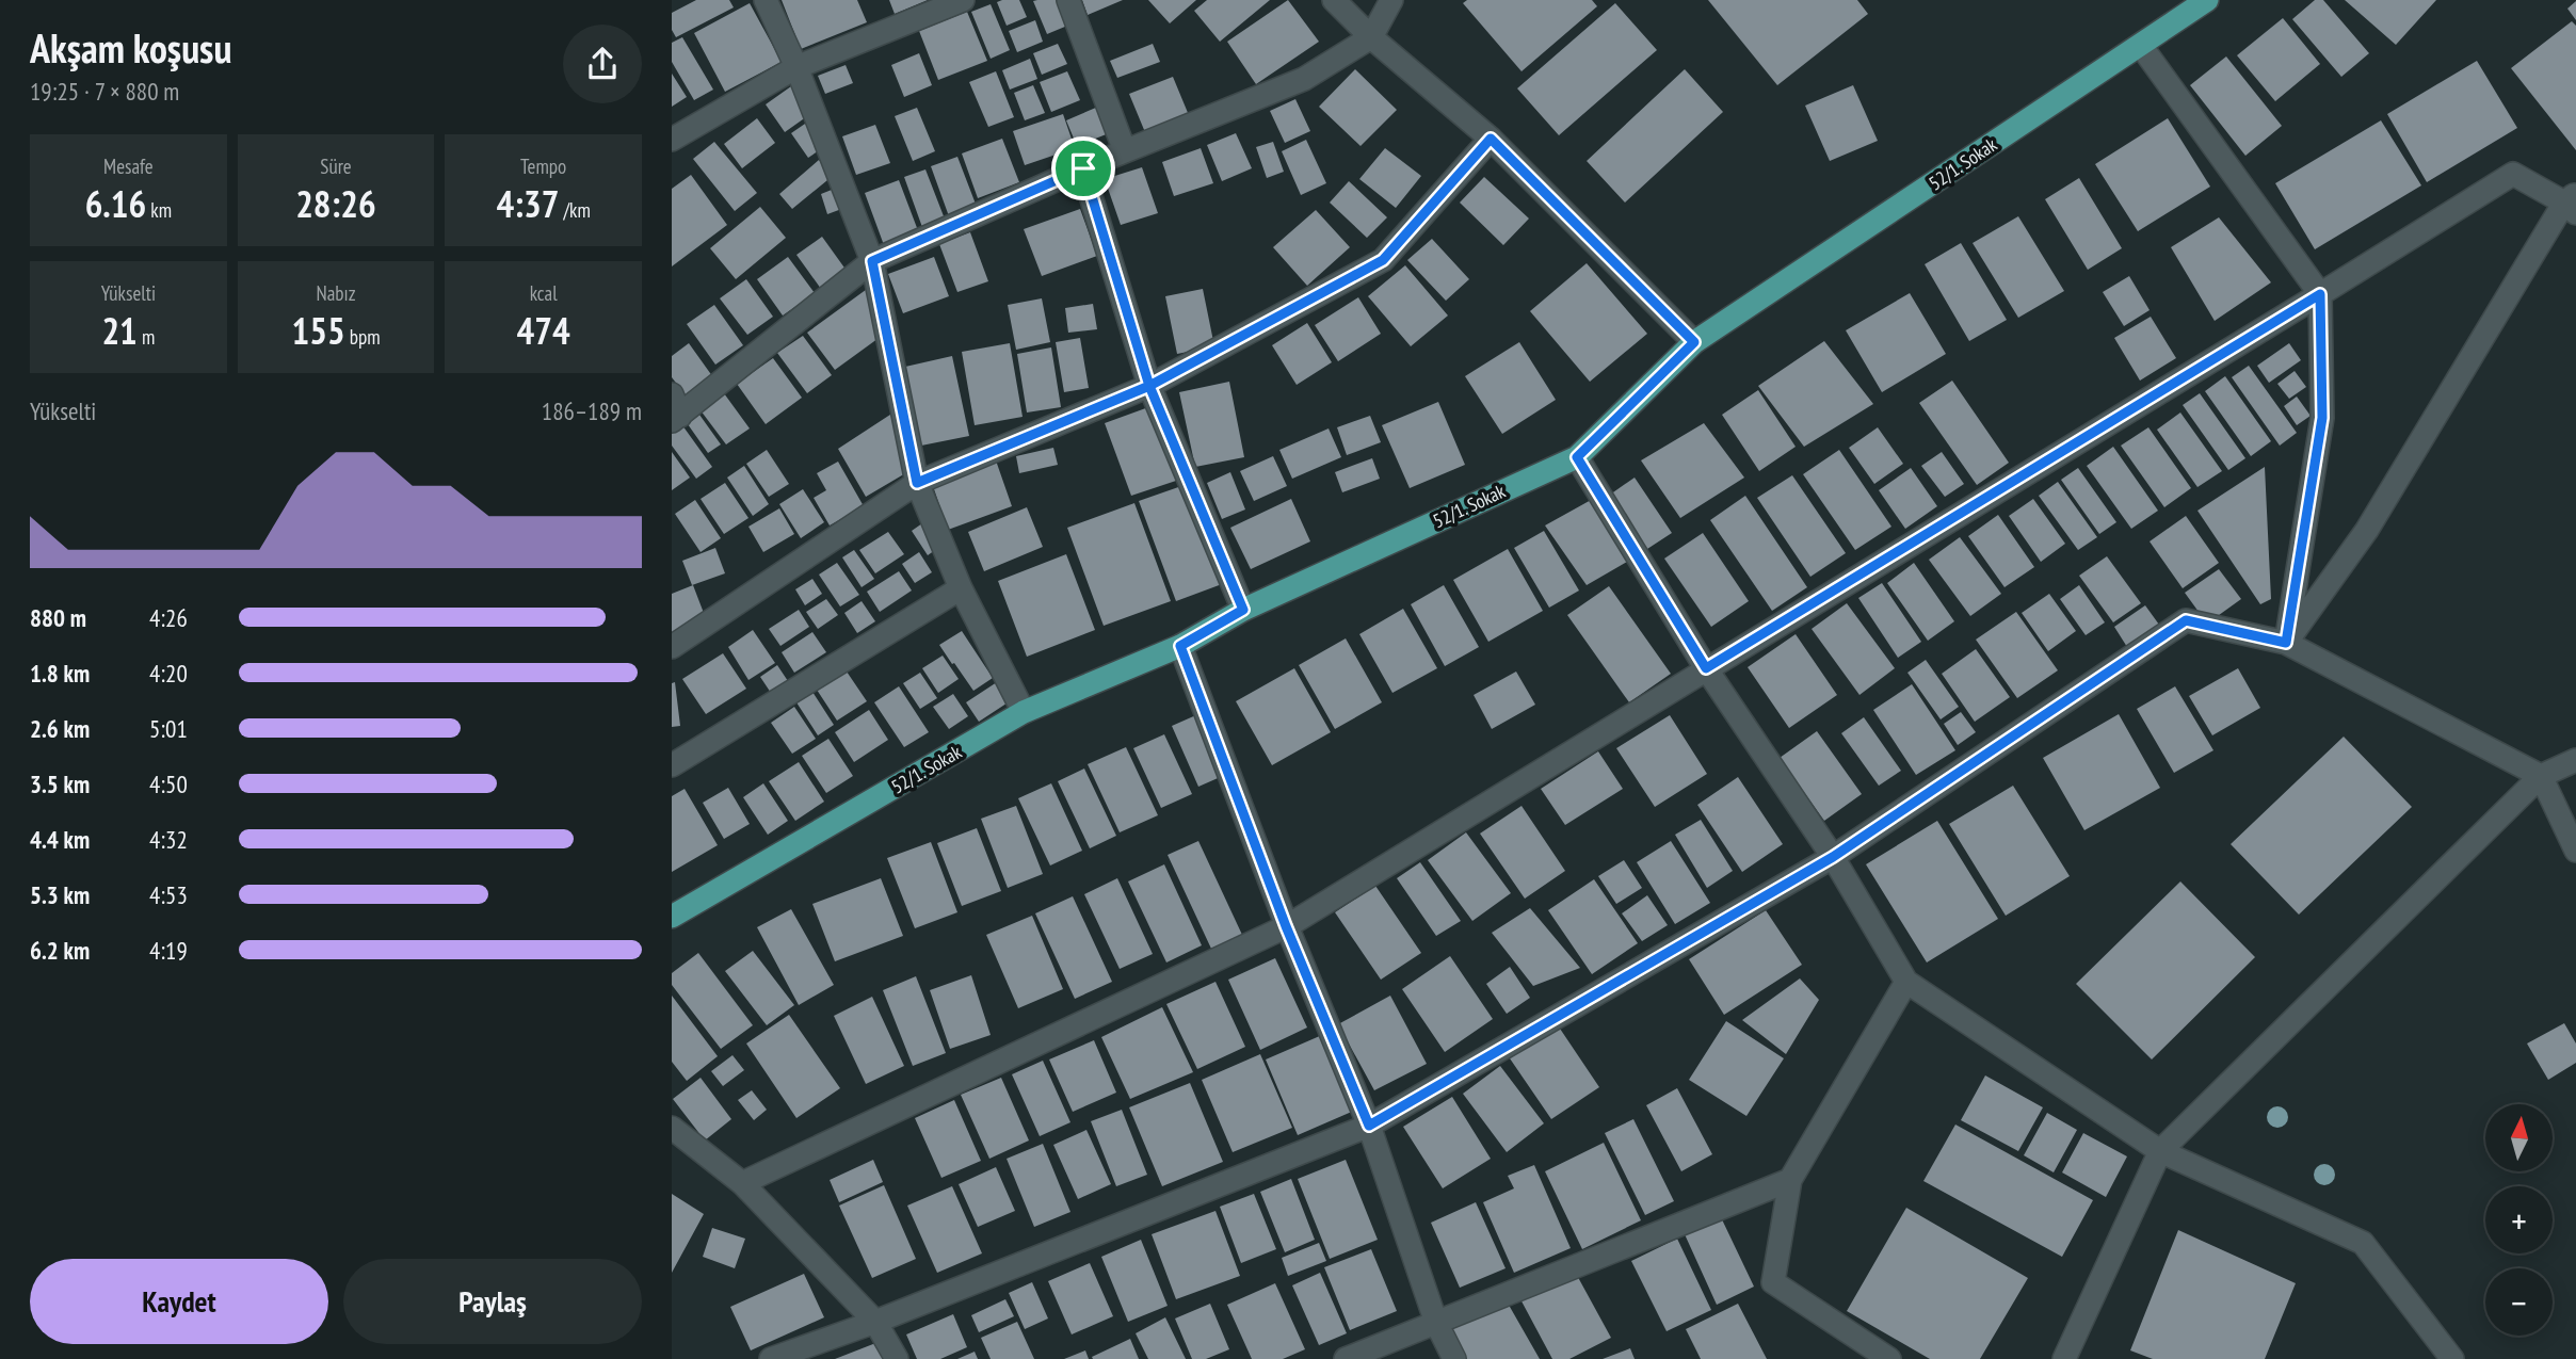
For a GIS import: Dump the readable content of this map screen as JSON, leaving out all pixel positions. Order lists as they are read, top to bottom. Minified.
{"streets":{"main road":["52/1. Sokak"]},"north":"top","page":{"heading":["Akşam koşusu","19:25 · 7 × 880 m"],"stats":[["Mesafe","6.16 km"],["Süre","28:26"],["Tempo","4:37 /km"],["Yükselti","21 m"],["Nabız","155 bpm"],["kcal","474"]],"chart":["Yükselti","186–189 m"],"list":[{"name":"880 m","note":"4:26"},{"name":"1.8 km","note":"4:20"},{"name":"2.6 km","note":"5:01"},{"name":"3.5 km","note":"4:50"},{"name":"4.4 km","note":"4:32"},{"name":"5.3 km","note":"4:53"},{"name":"6.2 km","note":"4:19"}],"map_buttons":["+","−"],"buttons":["Kaydet","Paylaş"]}}
